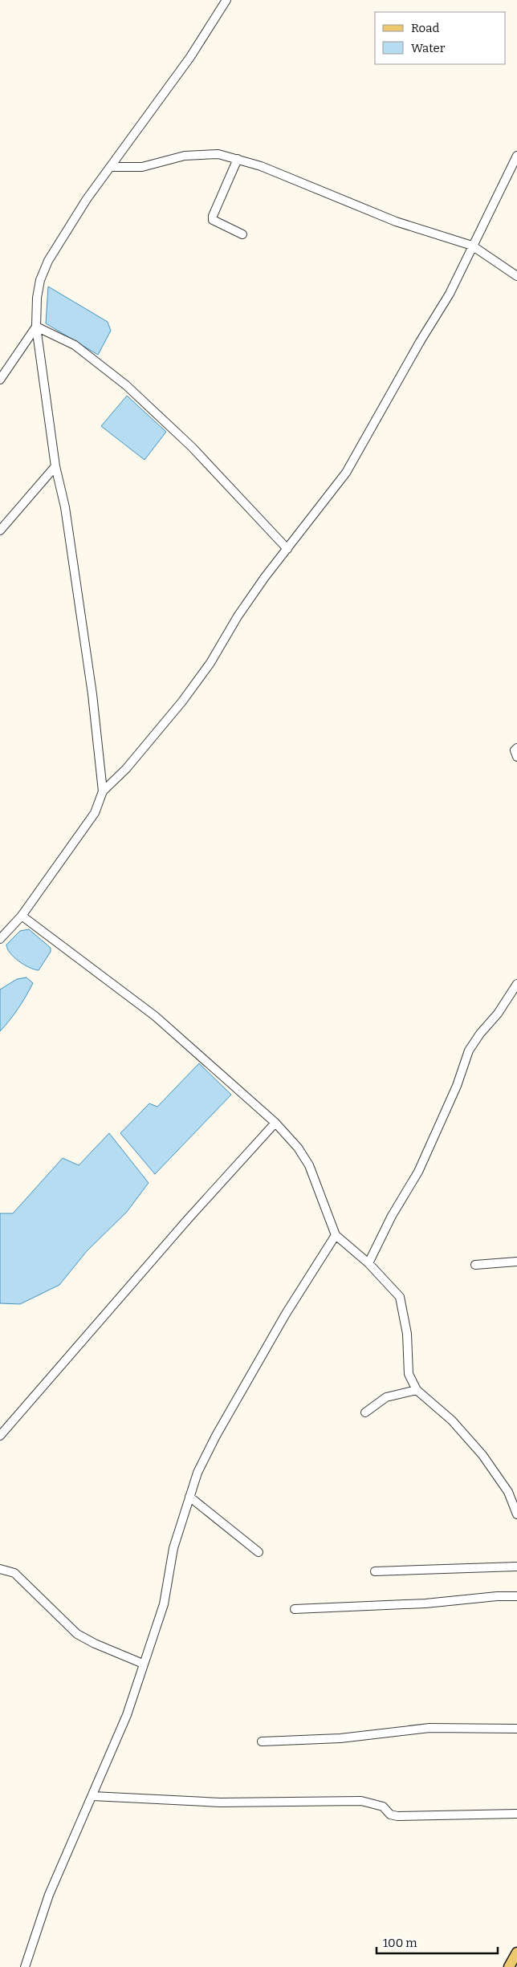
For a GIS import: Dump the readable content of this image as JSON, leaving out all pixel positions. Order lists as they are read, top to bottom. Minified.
{"legend":["Road","Water"],"scale_bar":"100 m"}
